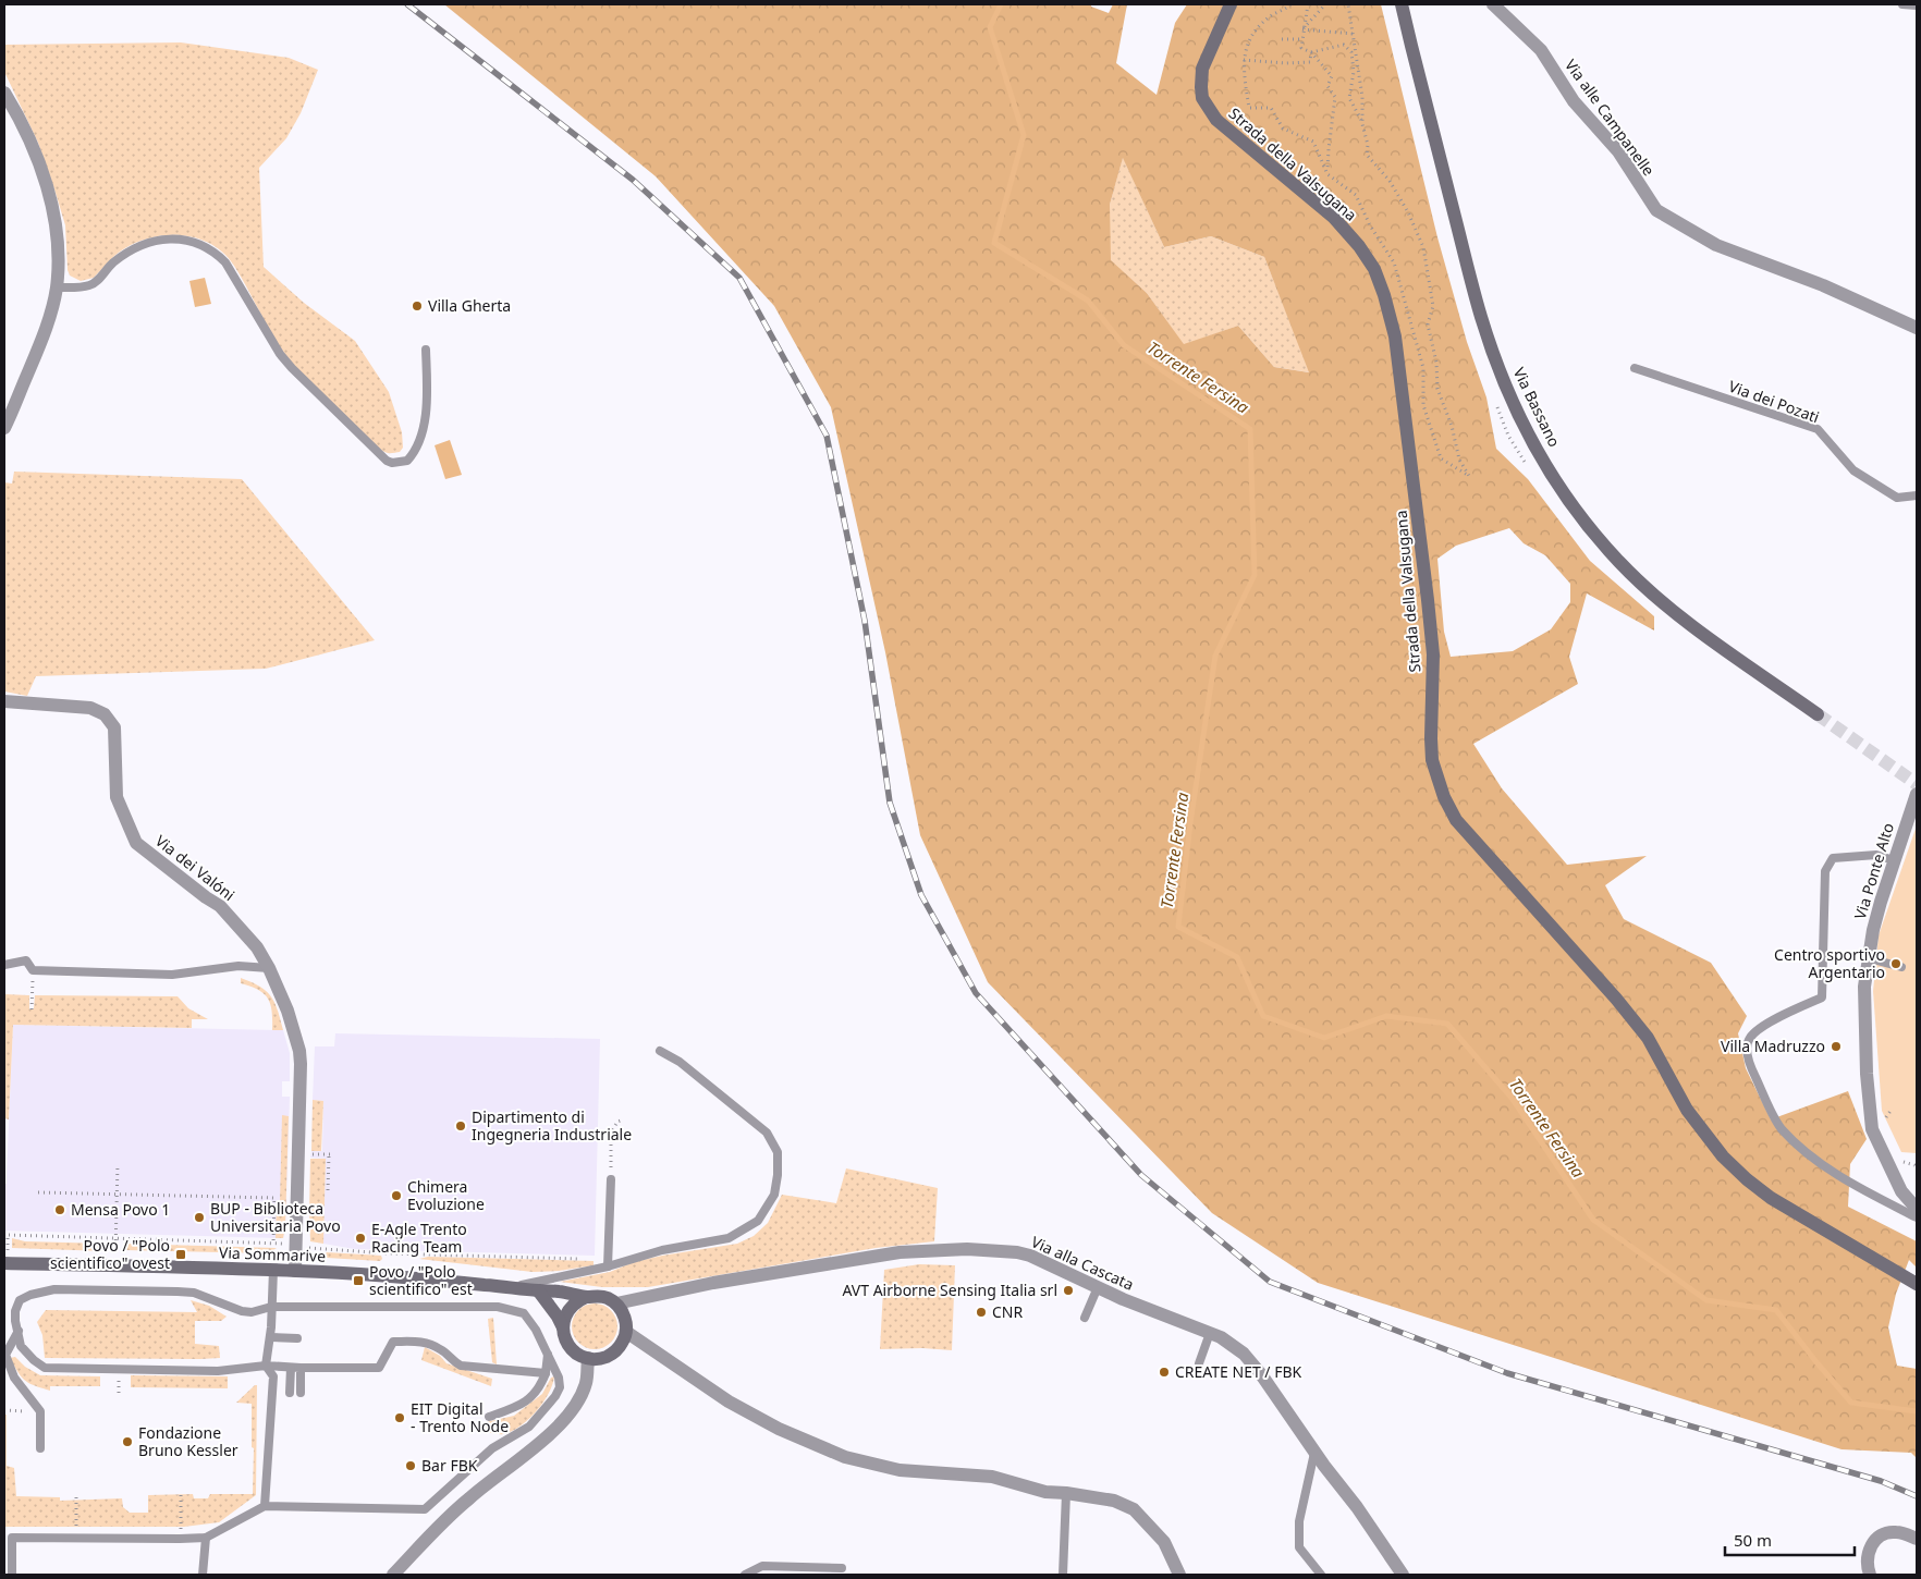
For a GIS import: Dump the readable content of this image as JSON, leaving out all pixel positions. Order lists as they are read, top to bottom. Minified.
{"streets":{"main road":["Strada della Valsugana","Via Bassano","Via Sommarive"],"street":["Via alle Campanelle","Via dei Valóni","Via Ponte Alto","Via alla Cascata"],"lane":["Via dei Pozati"]},"crossings":[["Via dei Valóni","Via Sommarive"],["Via Sommarive","Via alla Cascata"]],"water":["Torrente Fersina"],"places":{"other":["Villa Gherta","Centro sportivo Argentario","Villa Madruzzo","Dipartimento di Ingegneria Industriale","Chimera Evoluzione","Mensa Povo 1","BUP - Biblioteca Universitaria Povo","E-Agle Trento Racing Team","AVT Airborne Sensing Italia srl","CNR","CREATE NET / FBK","EIT Digital - Trento Node","Fondazione Bruno Kessler","Bar FBK"],"transit":["Povo / \"Polo scientifico\" ovest","Povo / \"Polo scientifico\" est"]},"scale_bar":"50 m"}
